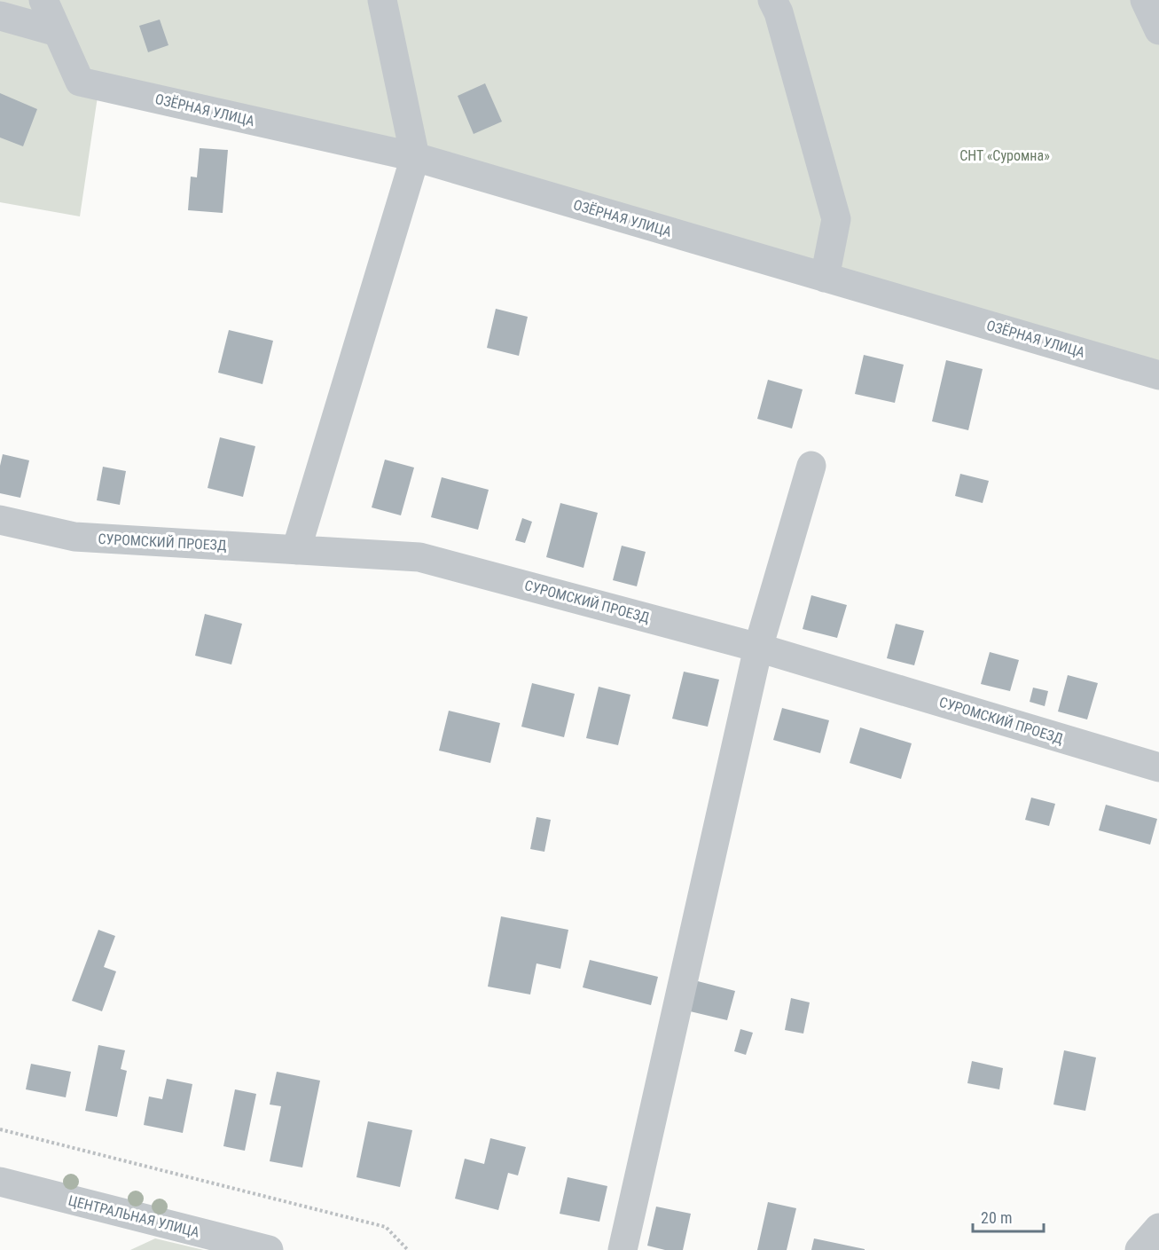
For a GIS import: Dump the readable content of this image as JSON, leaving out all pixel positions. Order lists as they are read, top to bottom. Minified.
{"streets":{"street":["ОЗЁРНАЯ УЛИЦА","СУРОМСКИЙ ПРОЕЗД","ЦЕНТРАЛЬНАЯ УЛИЦА"]},"parks":["СНТ «Суромна»"],"scale_bar":"20 m"}
